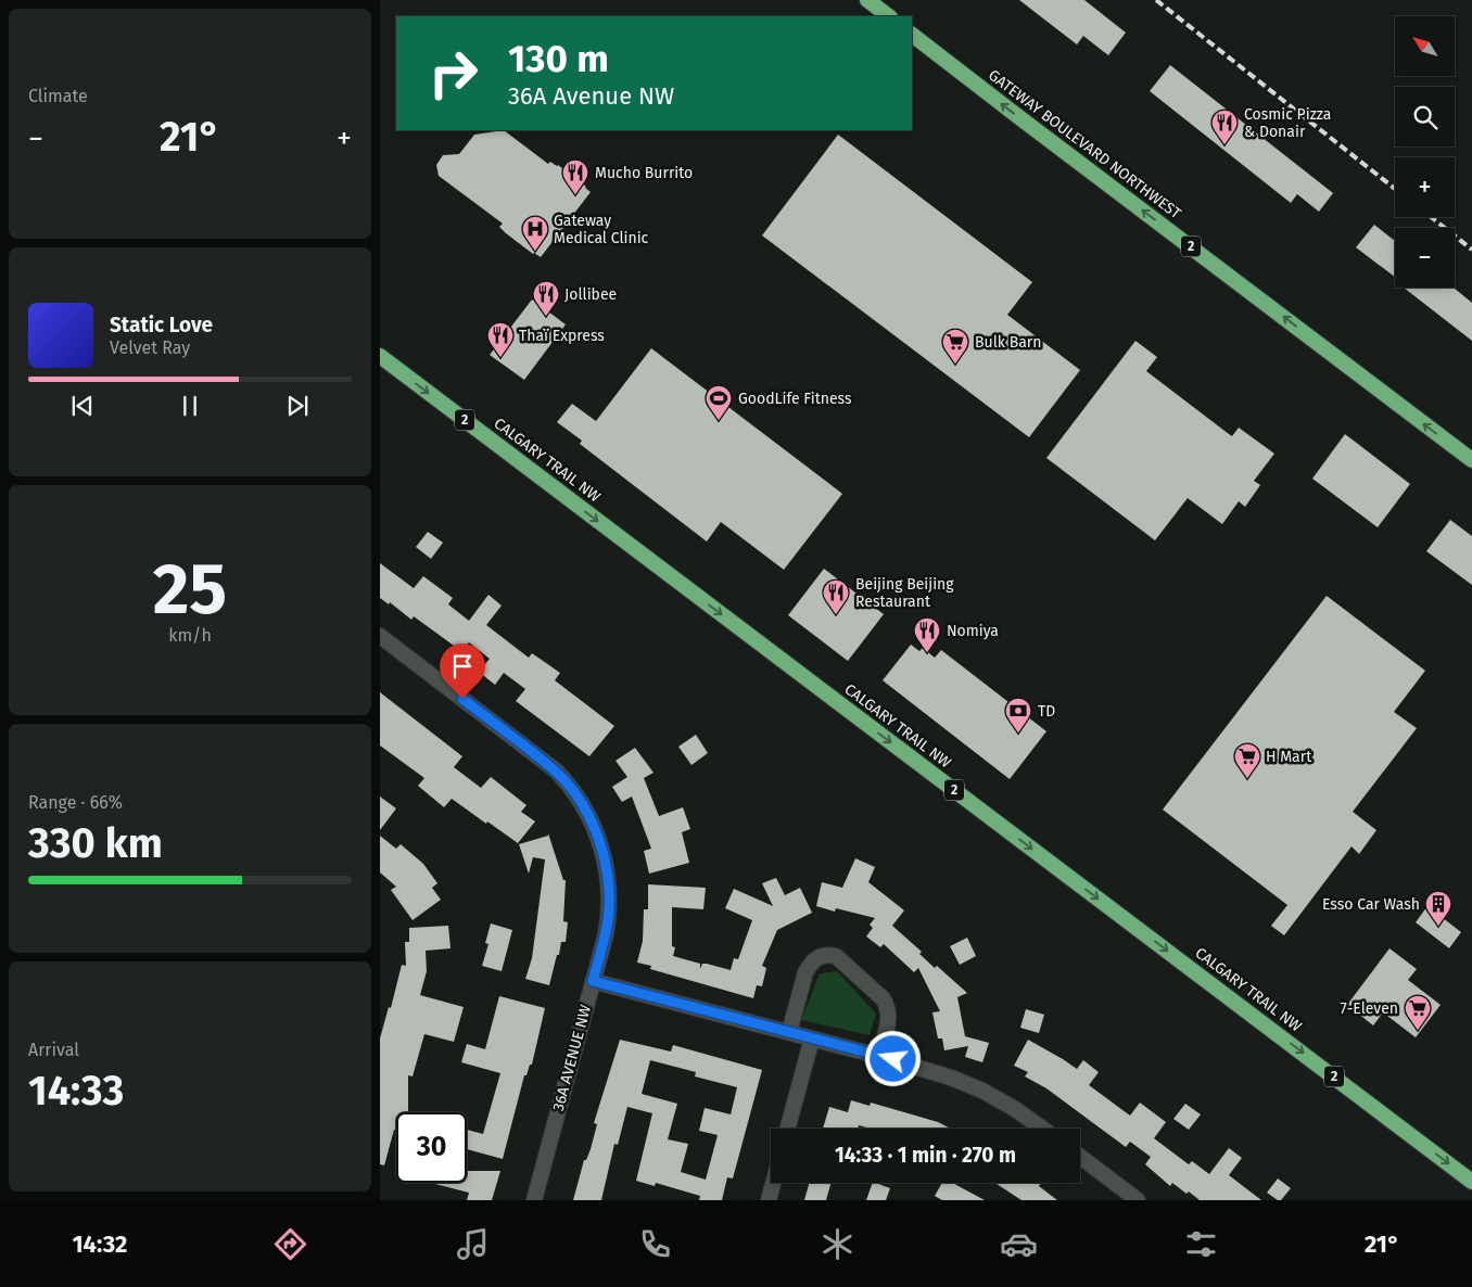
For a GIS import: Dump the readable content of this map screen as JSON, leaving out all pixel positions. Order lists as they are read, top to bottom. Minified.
{"streets":{"highway":["GATEWAY BOULEVARD NORTHWEST","2","CALGARY TRAIL NW"],"street":["36A AVENUE NW"]},"one_way":["GATEWAY BOULEVARD NORTHWEST","CALGARY TRAIL NW"],"places":{"restaurant":["Cosmic Pizza & Donair","Mucho Burrito","Jollibee","Thaï Express","Beijing Beijing Restaurant","Nomiya"],"hospital":["Gateway Medical Clinic"],"supermarket":["Bulk Barn","H Mart","7-Eleven"],"sports":["GoodLife Fitness"],"bank":["TD"],"building":["Esso Car Wash"]},"north":"top left","page":{"tile":["Climate",["25","km/h"],["Range · 66%","330 km"],["Arrival","14:33"]],"map_buttons":["+","−"],"turn":["130 m","36A Avenue NW"],"heat":["−","21°","+"],"song":["Static Love","Velvet Ray"],"limit":"30","trip":"14:33 · 1 min · 270 m","tabs":["14:32","21°"]}}
